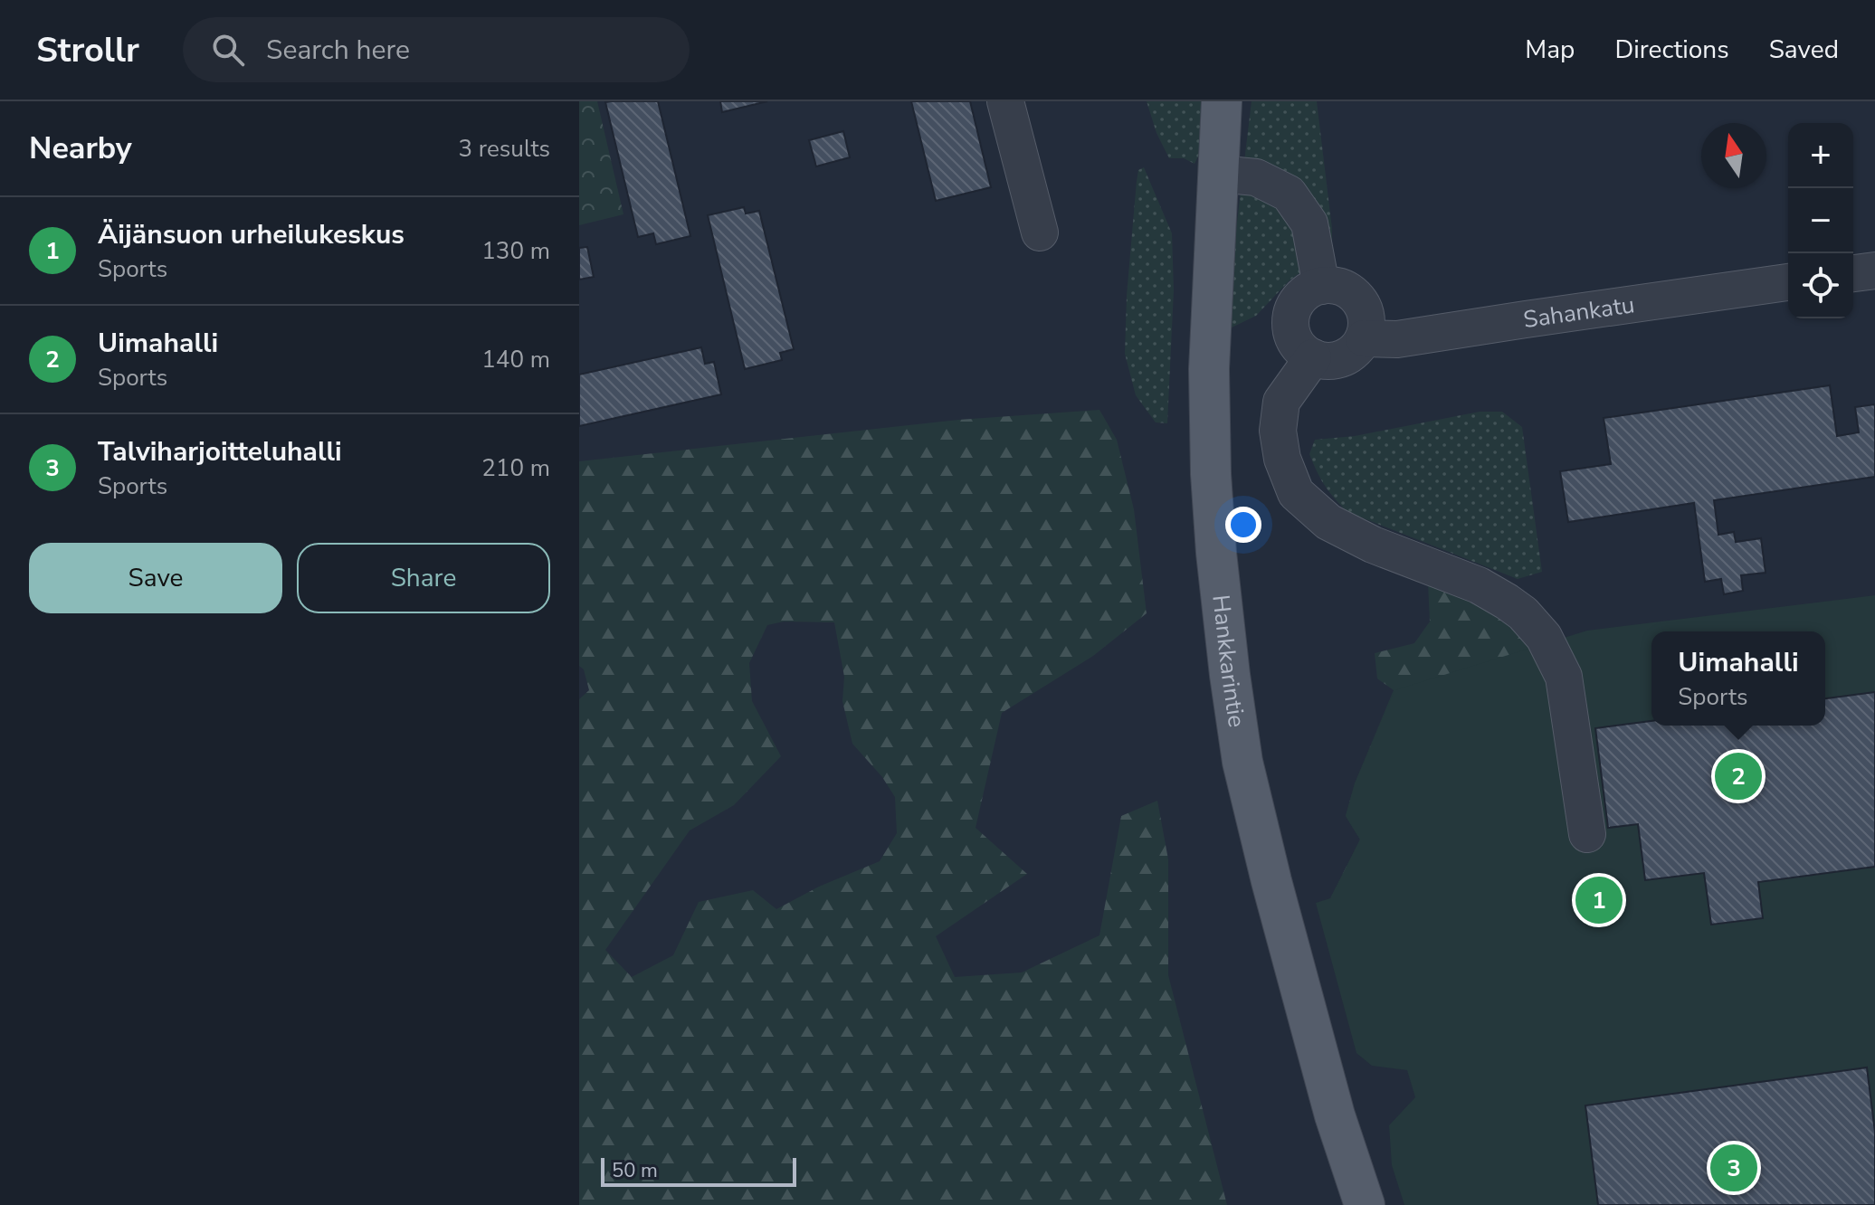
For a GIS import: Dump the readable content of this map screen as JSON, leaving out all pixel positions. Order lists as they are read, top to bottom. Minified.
{"streets":{"main road":["Hankkarintie"],"street":["Sahankatu"]},"scale_bar":"50 m","north":"top","page":{"header":"Strollr","search":"Search here","nav":["Map","Directions","Saved"],"heading":["Nearby","3 results"],"map_buttons":["+","−"],"list":[{"mark":"1","name":"Äijänsuon urheilukeskus","note":"Sports","value":"130 m"},{"mark":"2","name":"Uimahalli","note":"Sports","value":"140 m"},{"mark":"3","name":"Talviharjoitteluhalli","note":"Sports","value":"210 m"}],"buttons":["Save","Share"],"popup":["Uimahalli","Sports"],"pins":["2","1","3"],"scale":"50 m"}}
